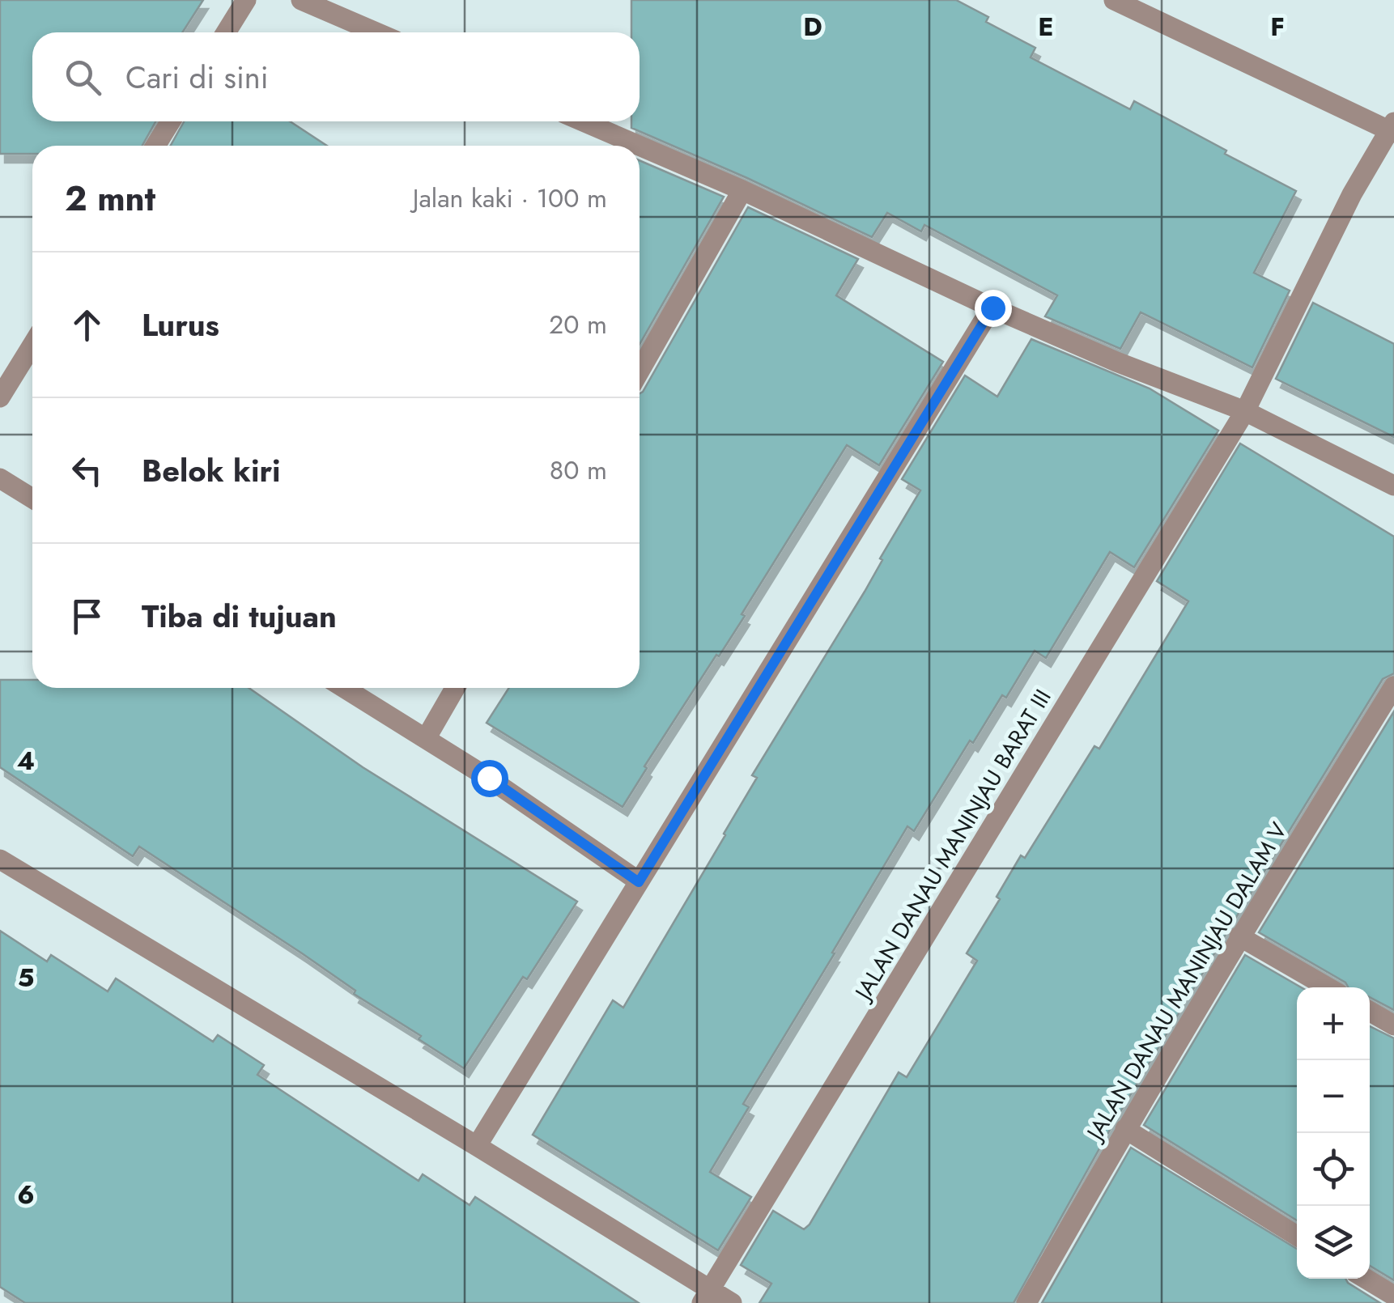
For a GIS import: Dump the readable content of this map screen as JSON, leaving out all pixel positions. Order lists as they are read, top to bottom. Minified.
{"streets":{"street":["JALAN DANAU MANINJAU BARAT III","JALAN DANAU MANINJAU DALAM V"]},"page":{"search":"Cari di sini","heading":["2 mnt","Jalan kaki · 100 m"],"list":[["Lurus","20 m"],["Belok kiri","80 m"],"Tiba di tujuan"],"map_buttons":["+","−"]},"grid":{"columns":["D","E","F"],"rows":["4","5","6"]}}
